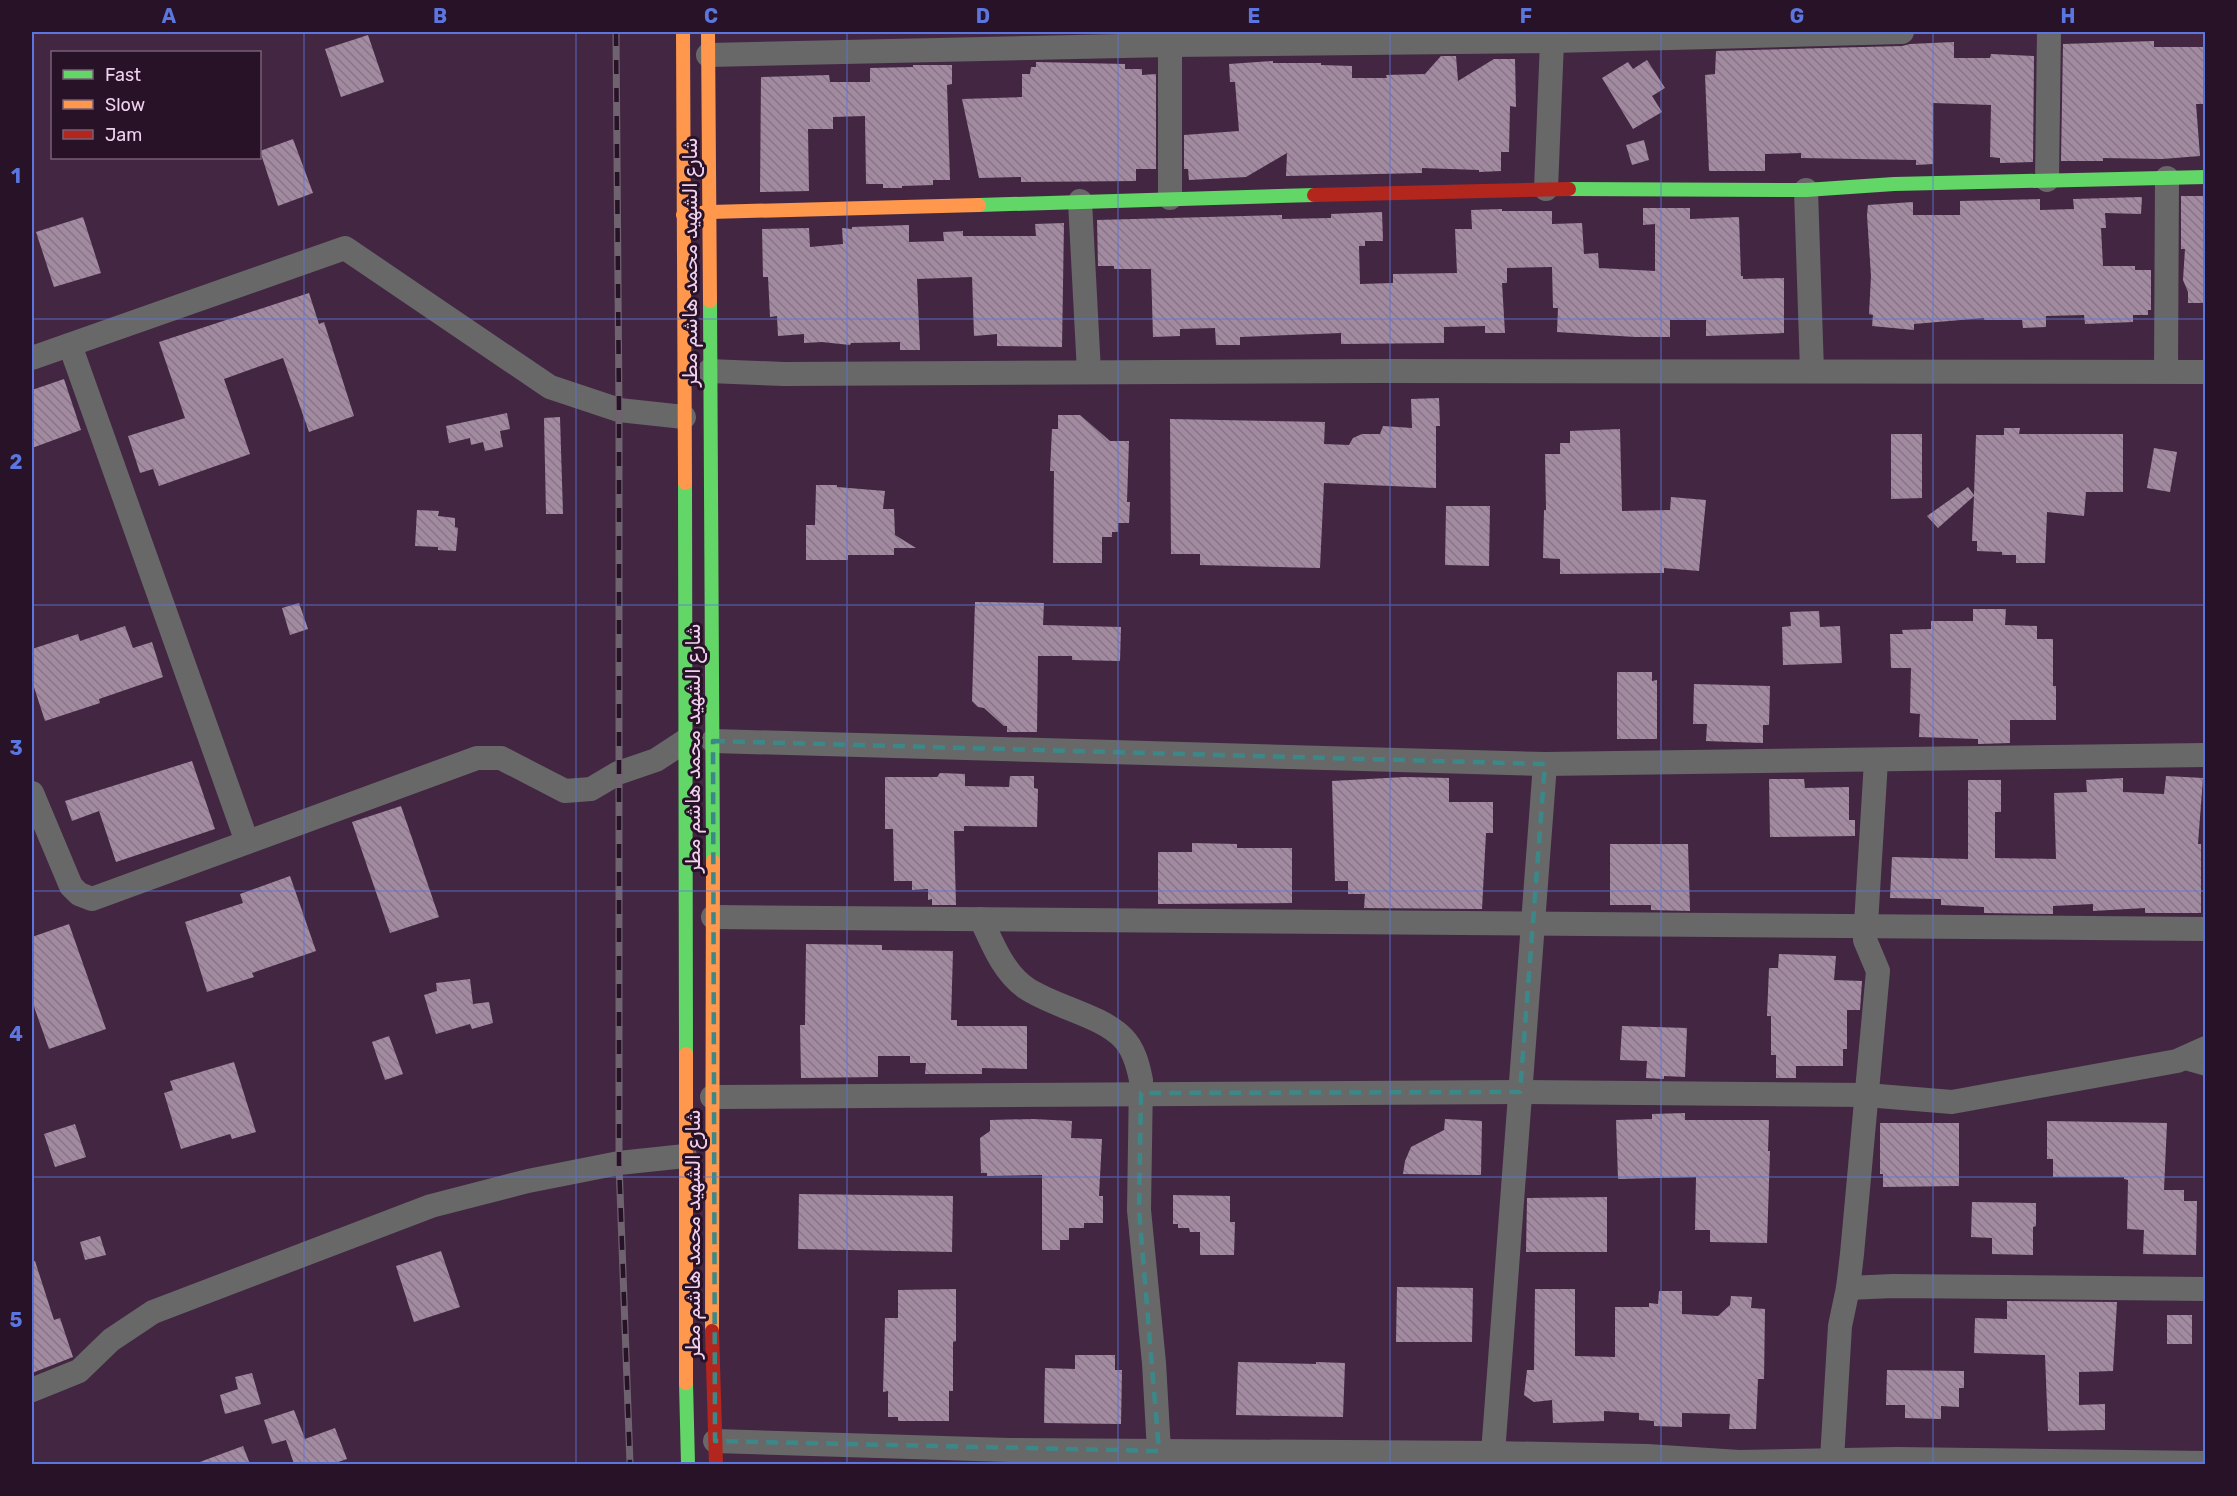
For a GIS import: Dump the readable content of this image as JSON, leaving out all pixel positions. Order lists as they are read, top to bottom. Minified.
{"streets":{"main road":["شارع الشهيد محمد هاشم مطر"]},"legend":["Fast","Slow","Jam"],"grid":{"columns":["A","B","C","D","E","F","G","H"],"rows":["1","2","3","4","5"]}}
